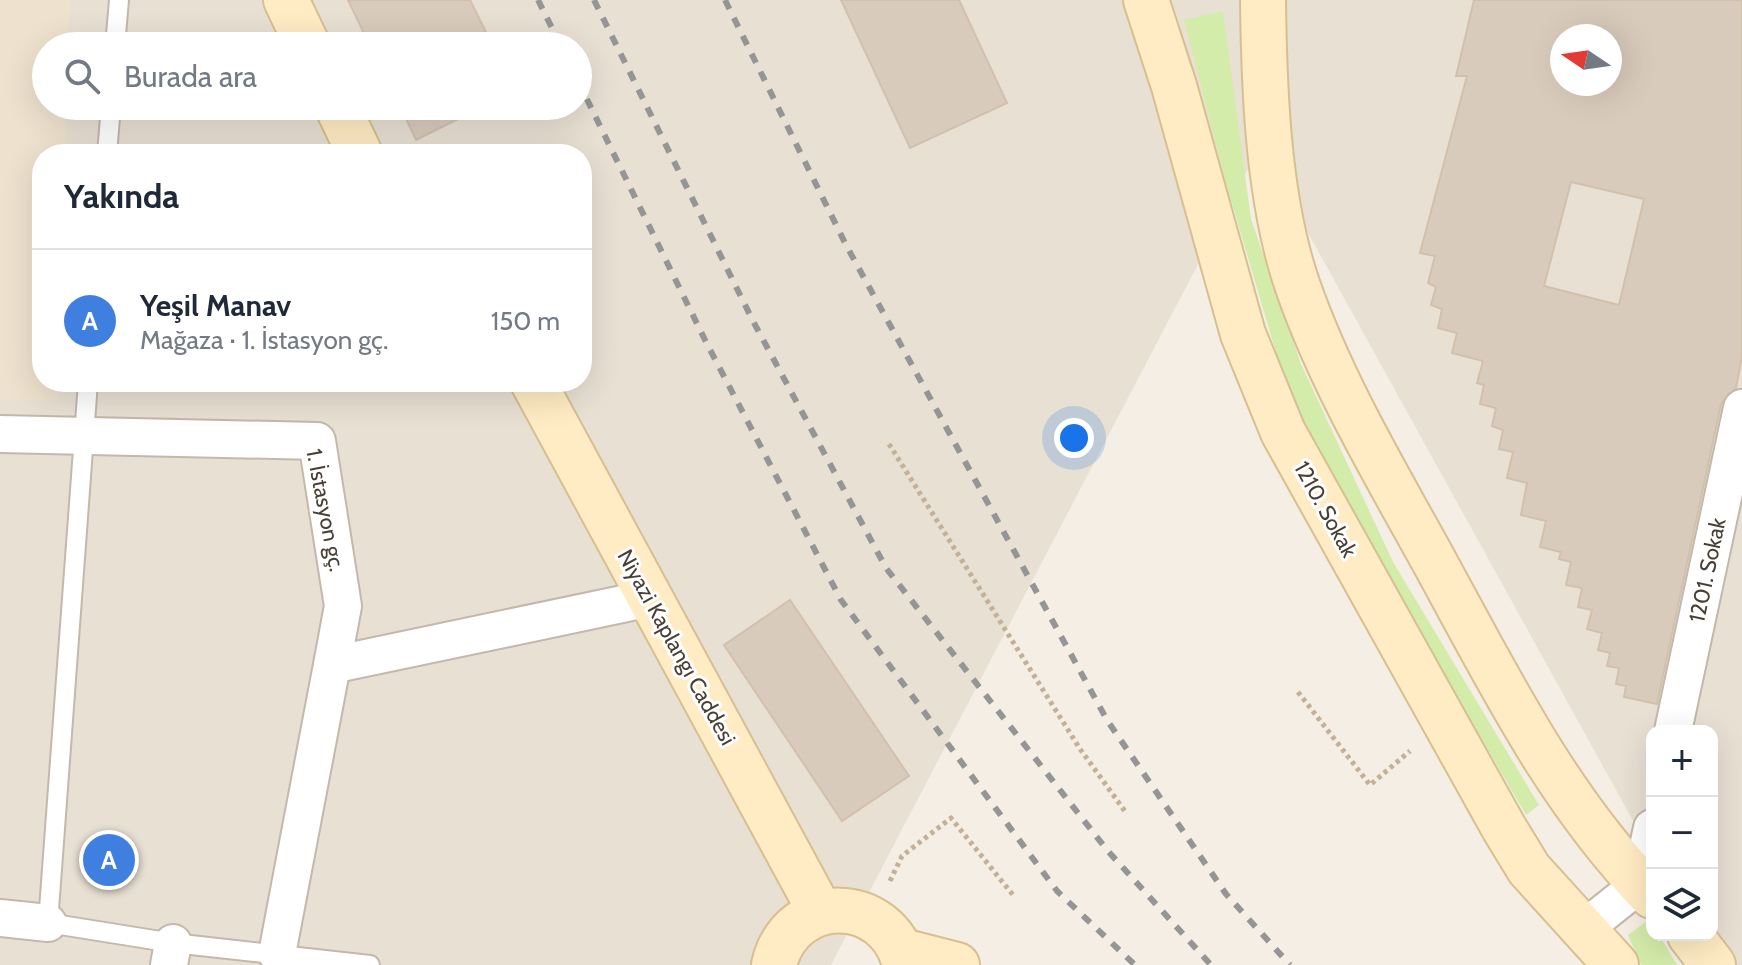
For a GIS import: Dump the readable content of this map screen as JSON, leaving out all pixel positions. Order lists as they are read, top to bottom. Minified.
{"streets":{"street":["1210. Sokak","1. İstasyon gç.","1201. Sokak","Niyazi Kaplangı Caddesi"]},"north":"left","page":{"search":"Burada ara","heading":"Yakında","list":[{"mark":"A","name":"Yeşil Manav","note":"Mağaza · 1. İstasyon gç.","value":"150 m"}],"map_buttons":["+","−"],"pins":"A"}}
